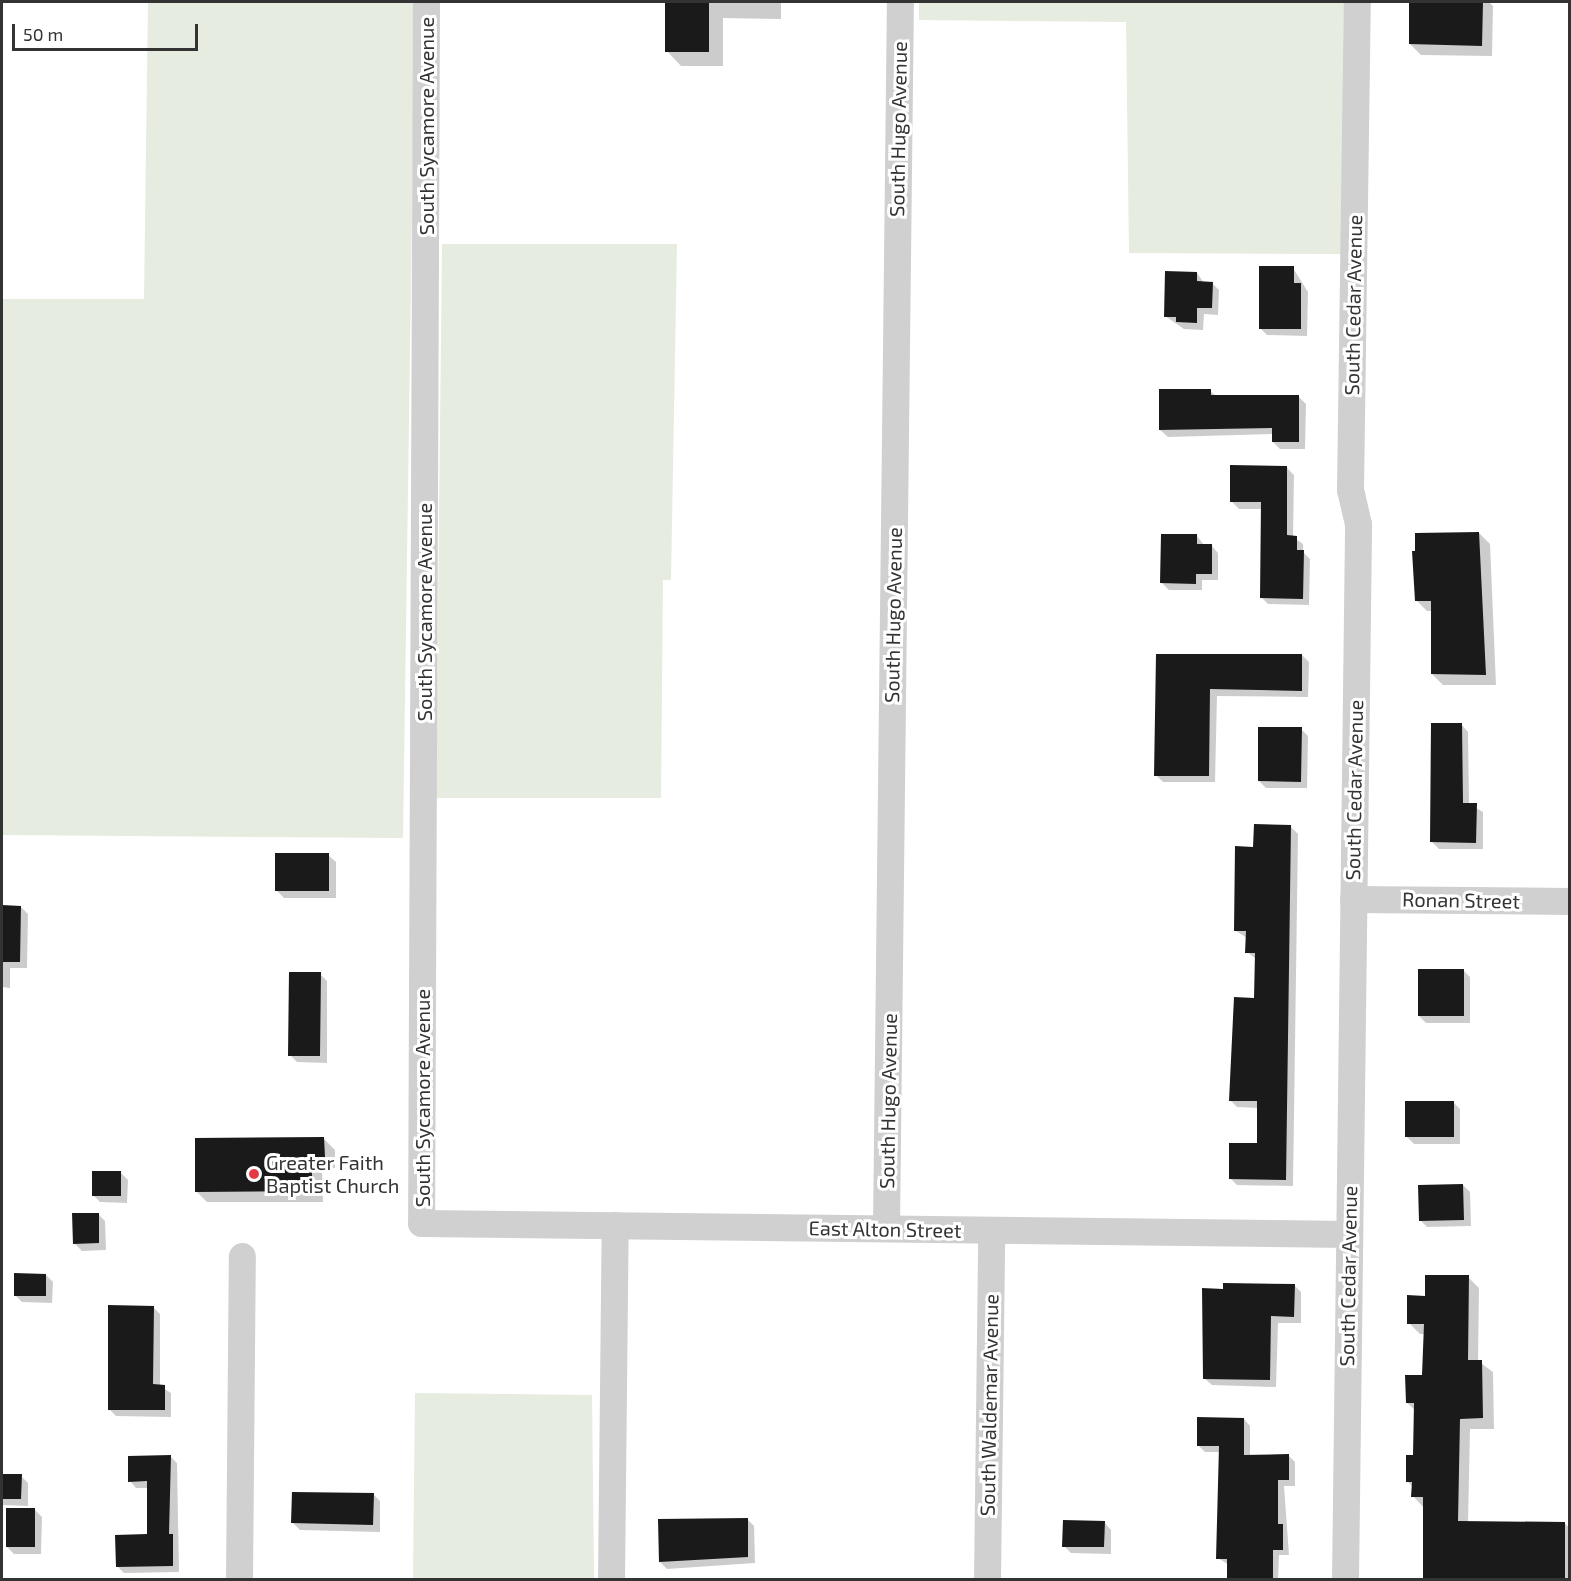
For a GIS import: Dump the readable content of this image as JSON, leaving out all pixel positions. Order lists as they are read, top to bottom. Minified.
{"streets":{"street":["South Sycamore Avenue","South Hugo Avenue","South Cedar Avenue","Ronan Street","East Alton Street","South Waldemar Avenue"]},"crossings":[["South Sycamore Avenue","East Alton Street"],["South Hugo Avenue","East Alton Street"],["South Cedar Avenue","Ronan Street"],["South Cedar Avenue","East Alton Street"],["East Alton Street","South Waldemar Avenue"]],"places":["Greater Faith Baptist Church"],"scale_bar":"50 m"}
